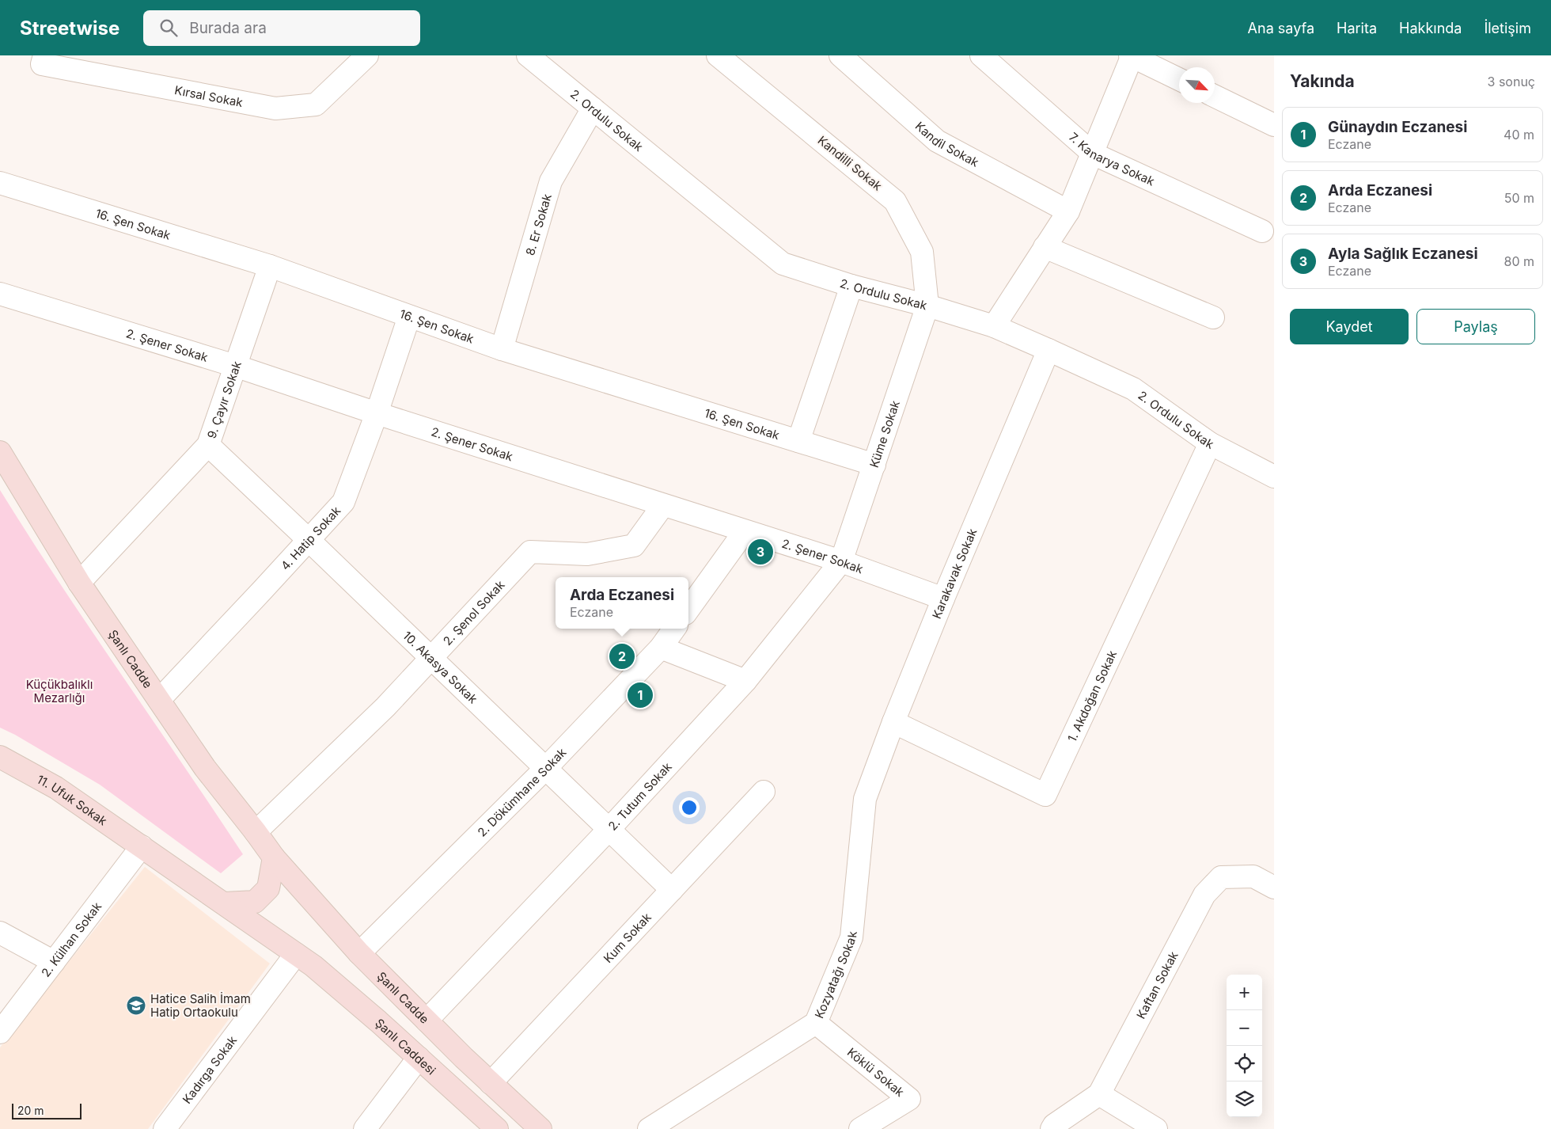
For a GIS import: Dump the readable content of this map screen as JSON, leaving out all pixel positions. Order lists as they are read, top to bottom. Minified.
{"streets":{"main road":["Şanlı Cadde","11. Ufuk Sokak","Şanlı Caddesi"],"street":["Kırsal Sokak","2. Ordulu Sokak","Kandil Sokak","7. Kanarya Sokak","Kandilli Sokak","16. Şen Sokak","8. Er Sokak","2. Şener Sokak","9. Çayır Sokak","Küme Sokak","4. Hatip Sokak","Karakavak Sokak","2. Şenol Sokak","10. Akasya Sokak","1. Akdoğan Sokak","2. Dökümhane Sokak","2. Tutum Sokak","Kum Sokak","2. Külhan Sokak","Kozyatağı Sokak","Kaftan Sokak","Kadırga Sokak","Köklü Sokak"]},"crossings":[["2. Ordulu Sokak","Kandilli Sokak"],["2. Ordulu Sokak","8. Er Sokak"],["2. Ordulu Sokak","Küme Sokak"],["2. Ordulu Sokak","Karakavak Sokak"],["2. Ordulu Sokak","1. Akdoğan Sokak"],["Kandilli Sokak","Küme Sokak"],["16. Şen Sokak","8. Er Sokak"],["16. Şen Sokak","9. Çayır Sokak"],["16. Şen Sokak","Küme Sokak"],["16. Şen Sokak","4. Hatip Sokak"],["2. Şener Sokak","9. Çayır Sokak"],["2. Şener Sokak","Küme Sokak"],["2. Şener Sokak","4. Hatip Sokak"],["2. Şener Sokak","Karakavak Sokak"],["2. Şener Sokak","2. Şenol Sokak"],["2. Şener Sokak","2. Tutum Sokak"],["9. Çayır Sokak","Şanlı Cadde"],["9. Çayır Sokak","10. Akasya Sokak"],["Küme Sokak","2. Tutum Sokak"],["4. Hatip Sokak","Şanlı Cadde"],["4. Hatip Sokak","10. Akasya Sokak"],["Karakavak Sokak","1. Akdoğan Sokak"],["Karakavak Sokak","Kozyatağı Sokak"],["2. Şenol Sokak","Şanlı Cadde"],["2. Şenol Sokak","10. Akasya Sokak"],["Şanlı Cadde","2. Dökümhane Sokak"],["Şanlı Cadde","2. Tutum Sokak"],["Şanlı Cadde","Kum Sokak"],["10. Akasya Sokak","2. Dökümhane Sokak"],["10. Akasya Sokak","2. Tutum Sokak"],["10. Akasya Sokak","Kum Sokak"],["11. Ufuk Sokak","2. Külhan Sokak"],["Kozyatağı Sokak","Köklü Sokak"],["Şanlı Caddesi","Kadırga Sokak"]],"parks":["Küçükbalıklı Mezarlığı"],"places":{"school or university":["Hatice Salih İmam Hatip Ortaokulu"]},"scale_bar":"20 m","north":"bottom right","page":{"header":"Streetwise","search":"Burada ara","nav":["Ana sayfa","Harita","Hakkında","İletişim"],"heading":["Yakında","3 sonuç"],"list":[{"mark":"1","name":"Günaydın Eczanesi","note":"Eczane","value":"40 m"},{"mark":"2","name":"Arda Eczanesi","note":"Eczane","value":"50 m"},{"mark":"3","name":"Ayla Sağlık Eczanesi","note":"Eczane","value":"80 m"}],"buttons":["Kaydet","Paylaş"],"pins":["3","2","1"],"popup":["Arda Eczanesi","Eczane"],"map_buttons":["+","−"],"scale":"20 m"}}
